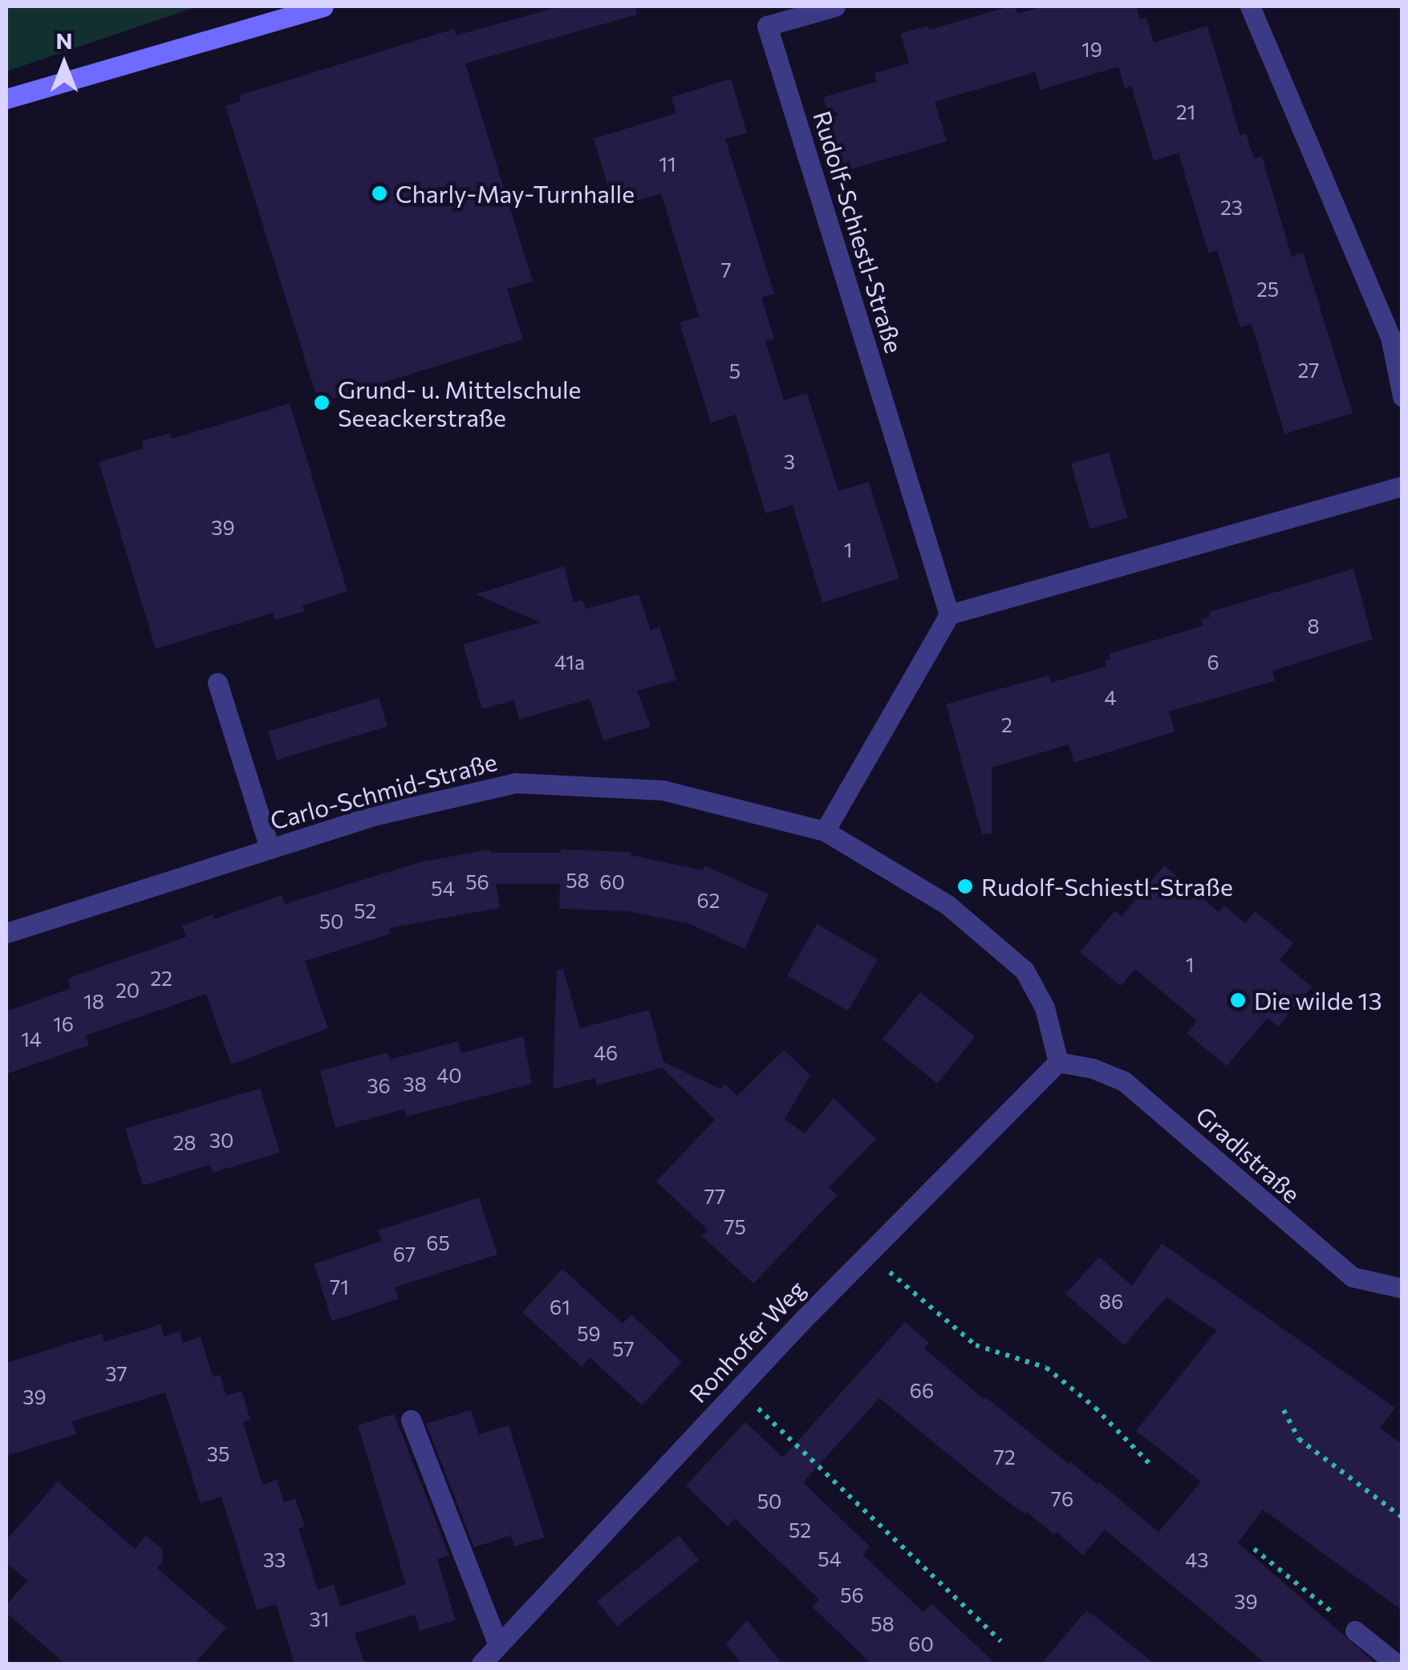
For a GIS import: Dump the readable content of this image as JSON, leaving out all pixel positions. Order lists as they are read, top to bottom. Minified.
{"streets":{"street":["Rudolf-Schiestl-Straße","Carlo-Schmid-Straße","Gradlstraße","Ronhofer Weg"]},"crossings":[["Carlo-Schmid-Straße","Gradlstraße"],["Carlo-Schmid-Straße","Ronhofer Weg"],["Gradlstraße","Ronhofer Weg"]],"places":["Charly-May-Turnhalle","Grund- u. Mittelschule Seeackerstraße","Rudolf-Schiestl-Straße","Die wilde 13"],"house_numbers":["19","21","11","23","7","25","27","5","3","39","1","8","41a","6","4","2","58","56","60","54","62","52","50","1","22","20","18","16","14","46","40","38","36","30","28","77","75","65","67","71","86","61","59","57","37","66","39","35","72","76","50","52","54","33","43","56","39","31","58","60"],"north":"top"}
